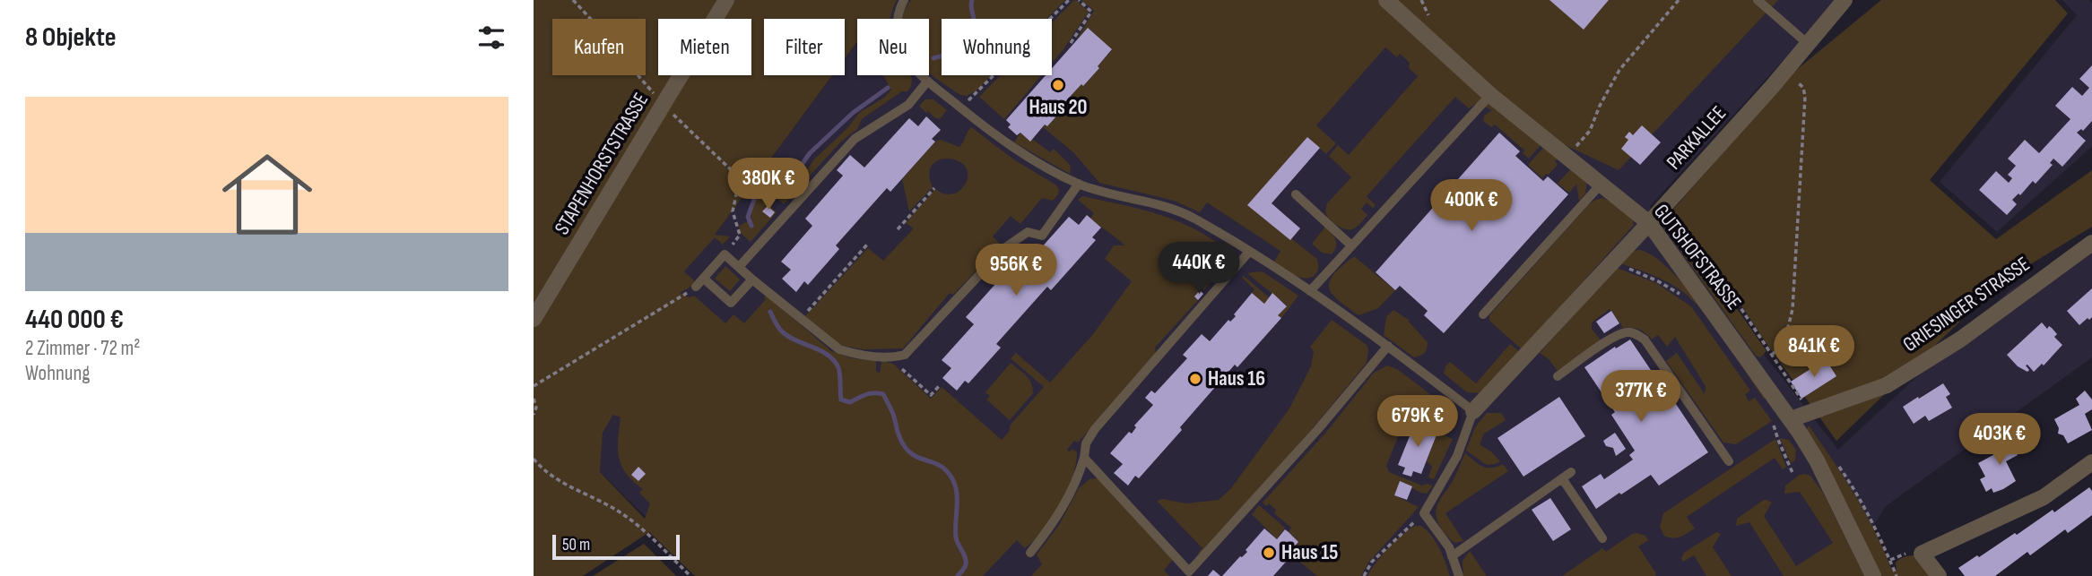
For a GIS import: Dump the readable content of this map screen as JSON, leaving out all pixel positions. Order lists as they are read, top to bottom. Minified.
{"streets":{"street":["PARKALLEE","STAPENHORSTSTRASSE","GUTSHOFSTRASSE","GRIESINGER STRASSE"]},"crossings":[["PARKALLEE","GUTSHOFSTRASSE"],["GUTSHOFSTRASSE","GRIESINGER STRASSE"]],"places":["Haus 20","Haus 16","Haus 15"],"scale_bar":"50 m","page":{"heading":"8 Objekte","chip":["Kaufen","Mieten","Filter","Neu","Wohnung"],"list":[{"name":"440 000 €","note":"2 Zimmer · 72 m² · Wohnung"}],"price":["380K €","400K €","440K €","956K €","841K €","377K €","679K €","403K €"],"scale":"50 m"}}
